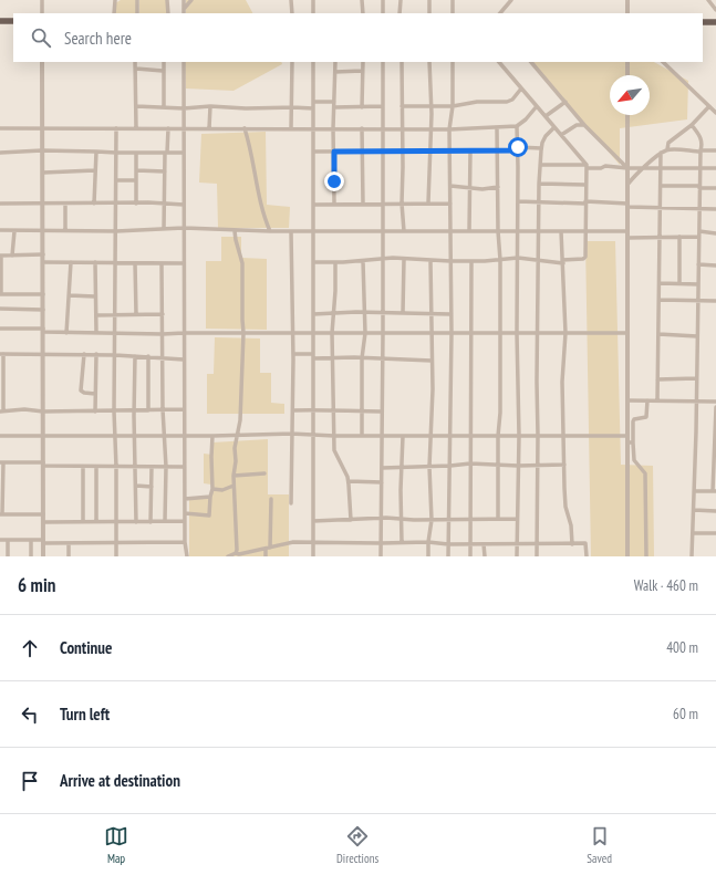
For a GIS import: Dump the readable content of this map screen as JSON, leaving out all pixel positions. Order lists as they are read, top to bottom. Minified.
{"north":"bottom left","page":{"search":"Search here","heading":["6 min","Walk · 460 m"],"list":[["Continue","400 m"],["Turn left","60 m"],"Arrive at destination"],"nav":["Map","Directions","Saved"]}}
